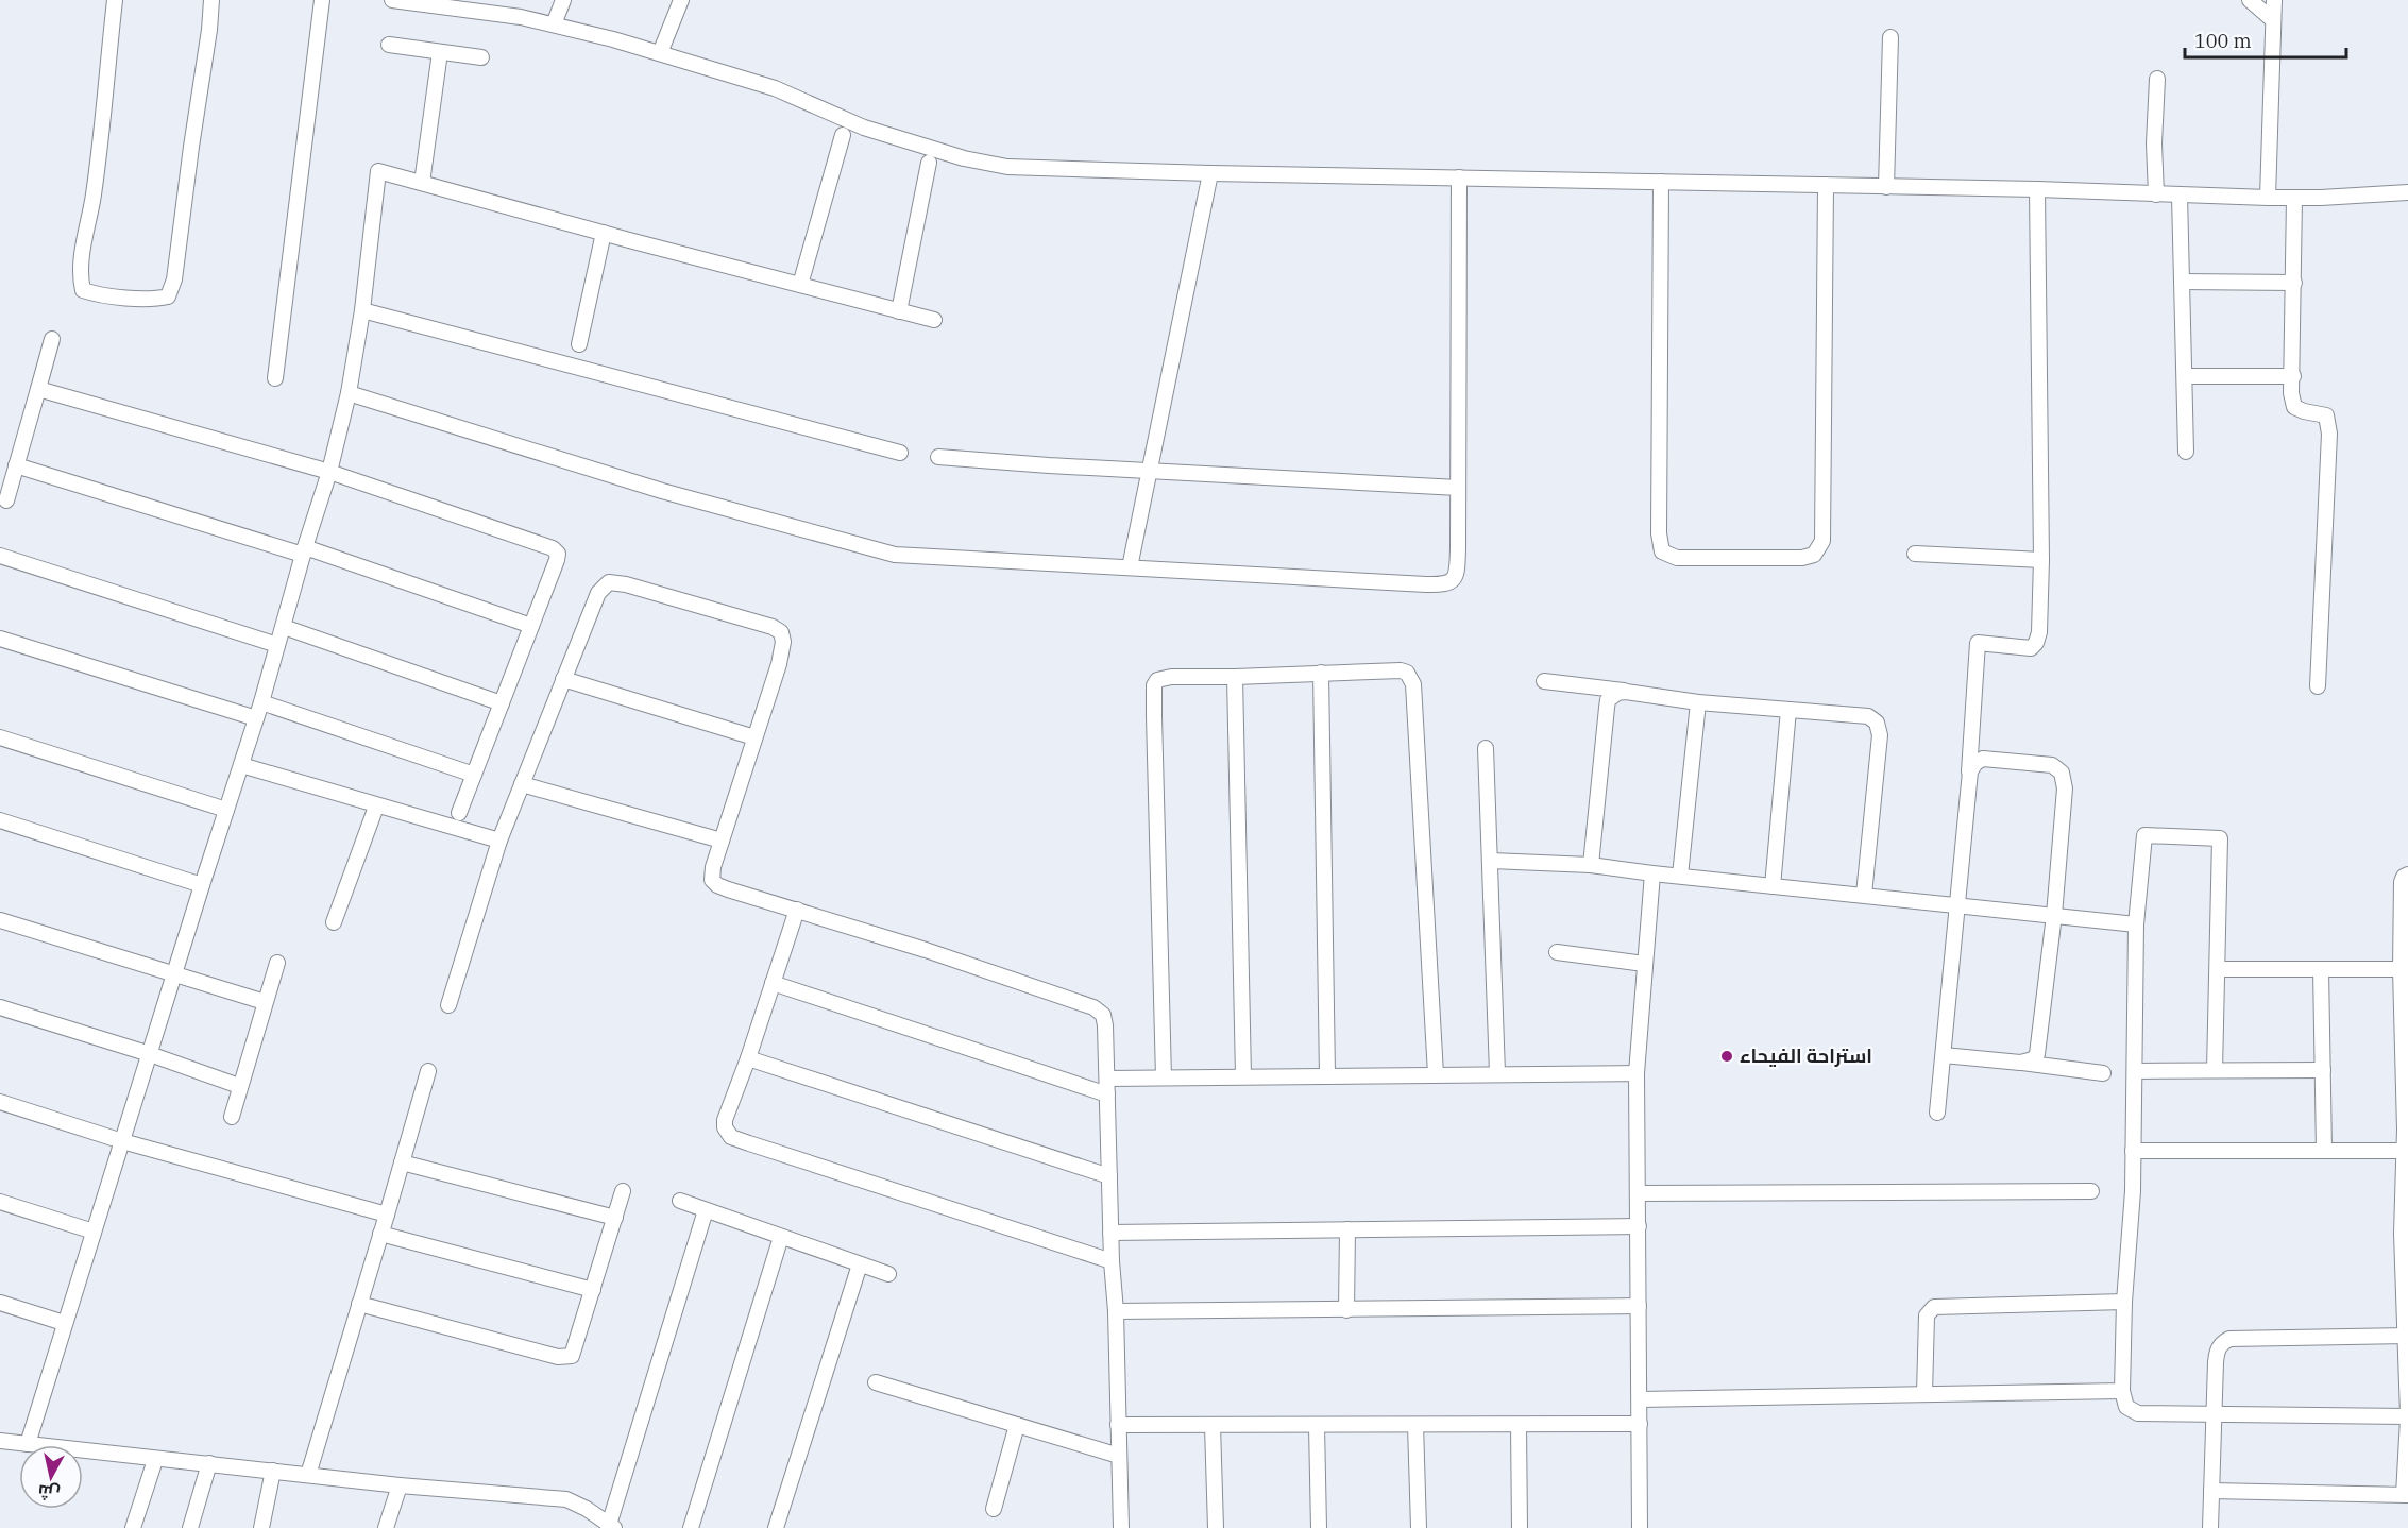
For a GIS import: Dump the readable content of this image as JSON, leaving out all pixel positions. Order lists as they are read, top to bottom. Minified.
{"places":["استراحة الفيحاء"],"scale_bar":"100 m","north":"bottom"}
